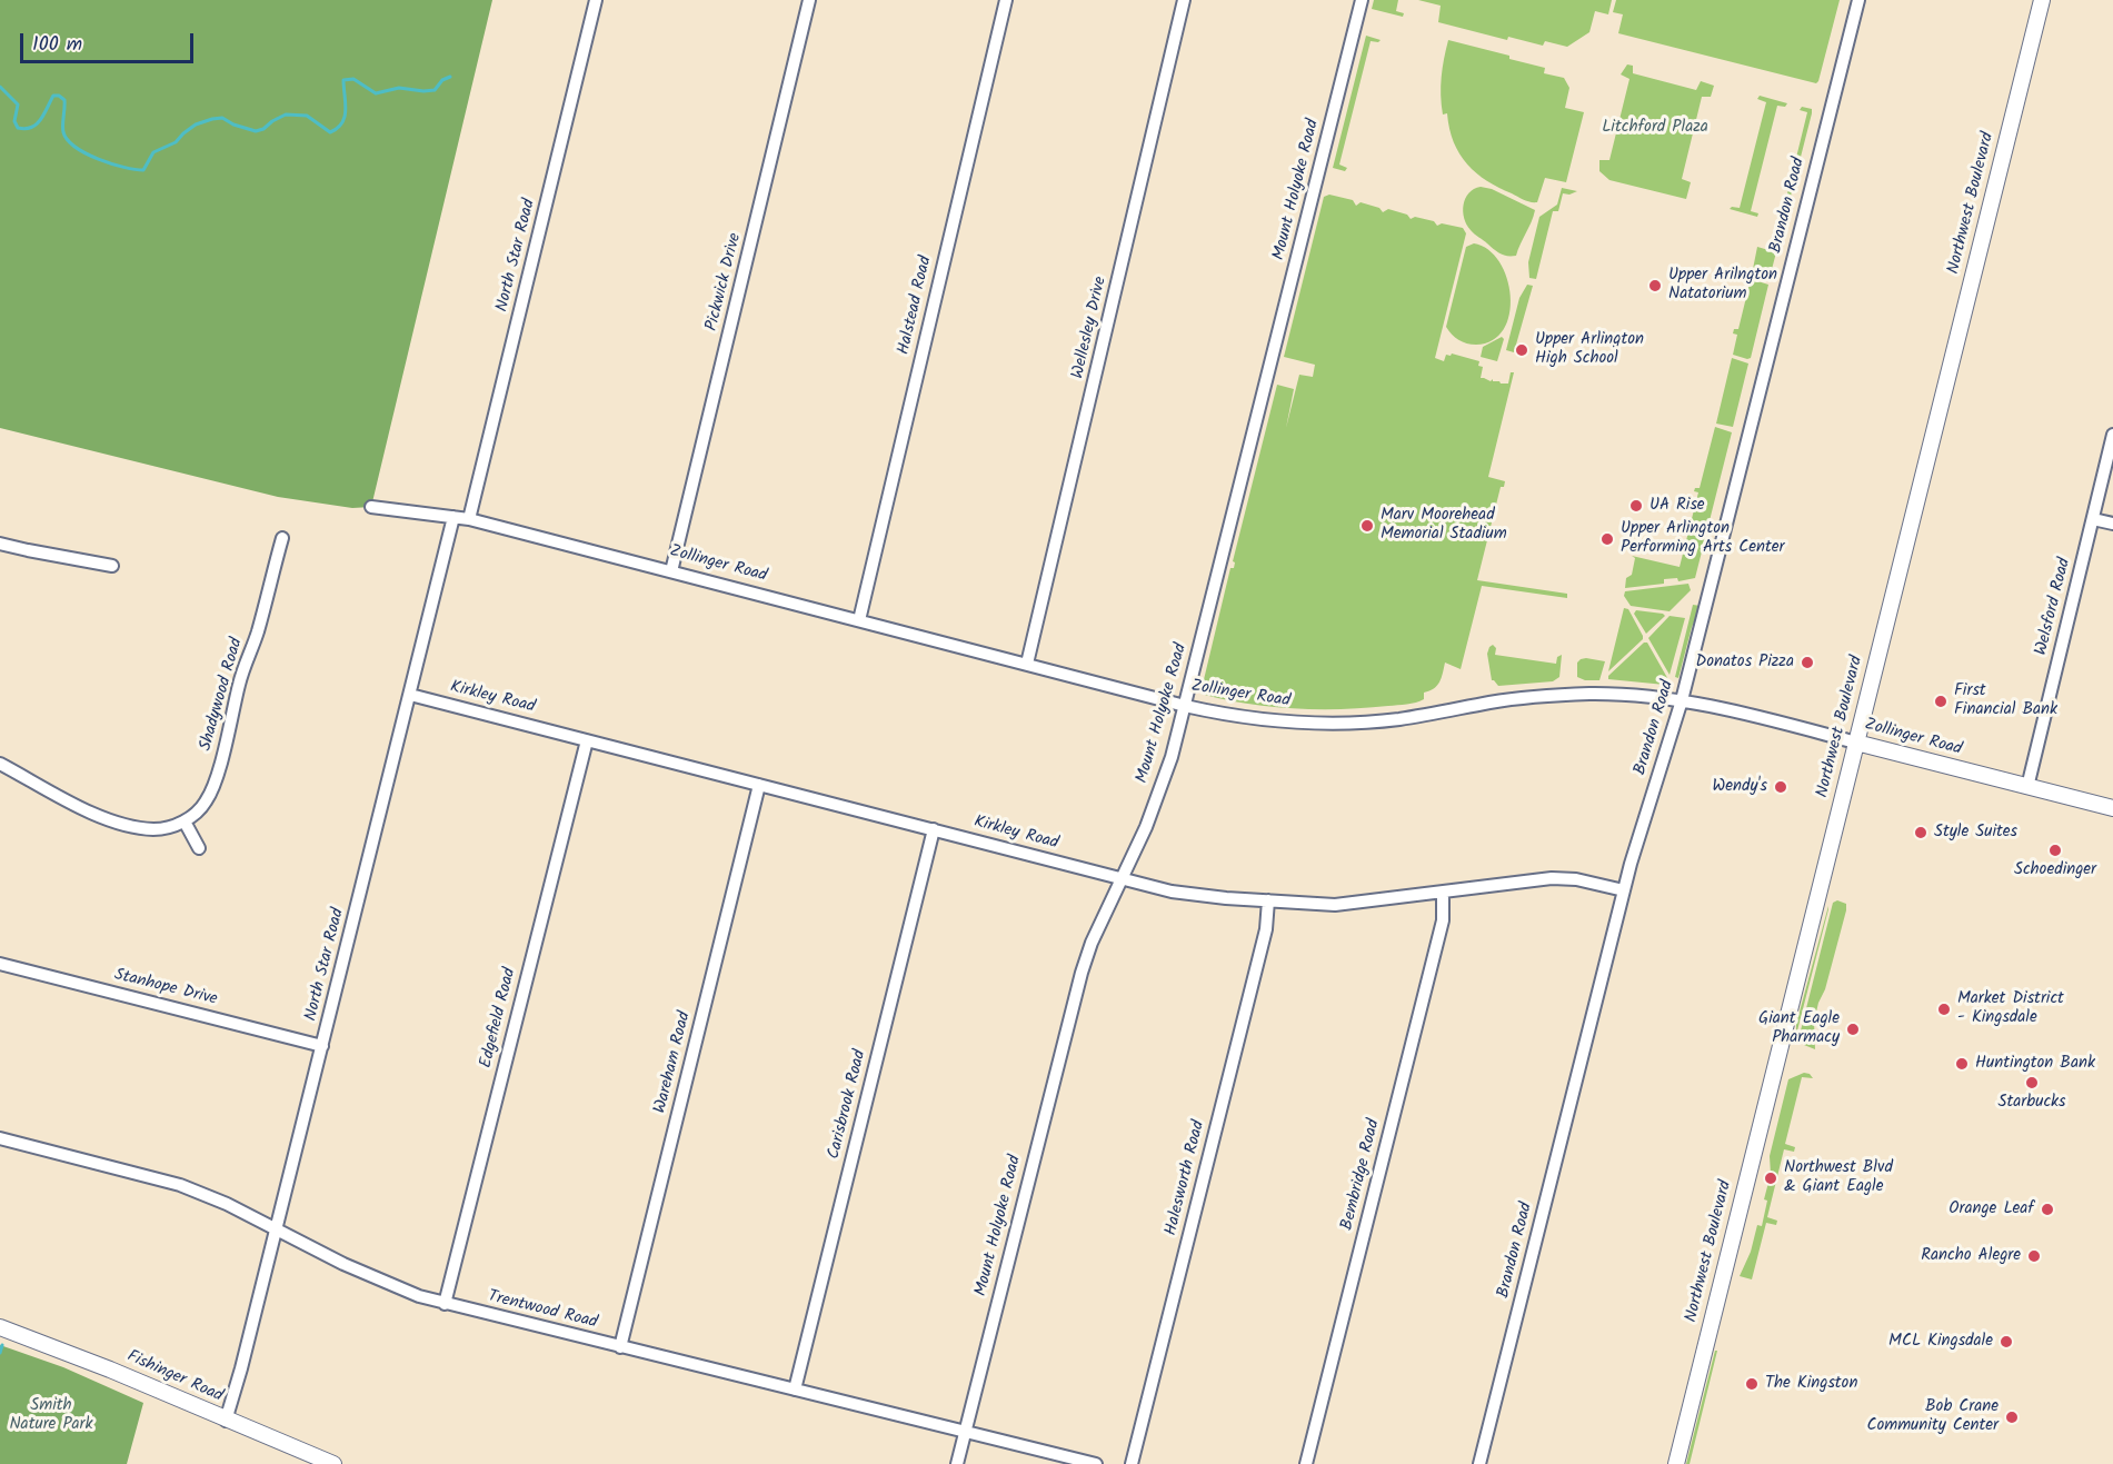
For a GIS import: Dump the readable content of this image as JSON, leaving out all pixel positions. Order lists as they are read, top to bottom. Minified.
{"streets":{"main road":["Northwest Boulevard","Zollinger Road","Fishinger Road"],"street":["Mount Holyoke Road","Brandon Road","North Star Road","Pickwick Drive","Halstead Road","Wellesley Drive","Welsford Road","Shadywood Road","Kirkley Road","Stanhope Drive","Edgefield Road","Wareham Road","Carisbrook Road","Bembridge Road","Halesworth Road","Trentwood Road"]},"crossings":[["Mount Holyoke Road","Zollinger Road"],["Mount Holyoke Road","Kirkley Road"],["Mount Holyoke Road","Trentwood Road"],["Northwest Boulevard","Zollinger Road"],["Brandon Road","Zollinger Road"],["Brandon Road","Kirkley Road"],["North Star Road","Zollinger Road"],["North Star Road","Kirkley Road"],["North Star Road","Stanhope Drive"],["North Star Road","Trentwood Road"],["North Star Road","Fishinger Road"],["Pickwick Drive","Zollinger Road"],["Halstead Road","Zollinger Road"],["Wellesley Drive","Zollinger Road"],["Zollinger Road","Welsford Road"],["Kirkley Road","Edgefield Road"],["Kirkley Road","Wareham Road"],["Kirkley Road","Carisbrook Road"],["Kirkley Road","Bembridge Road"],["Kirkley Road","Halesworth Road"],["Edgefield Road","Trentwood Road"],["Wareham Road","Trentwood Road"],["Carisbrook Road","Trentwood Road"]],"parks":["Litchford Plaza","Smith Nature Park"],"places":["Upper Arilngton Natatorium","Upper Arlington High School","UA Rise","Marv Moorehead Memorial Stadium","Upper Arlington Performing Arts Center","Donatos Pizza","First Financial Bank","Wendy's","Style Suites","Schoedinger","Market District - Kingsdale","Giant Eagle Pharmacy","Huntington Bank","Starbucks","Northwest Blvd & Giant Eagle","Orange Leaf","Rancho Alegre","MCL Kingsdale","The Kingston","Bob Crane Community Center"],"scale_bar":"100 m"}
